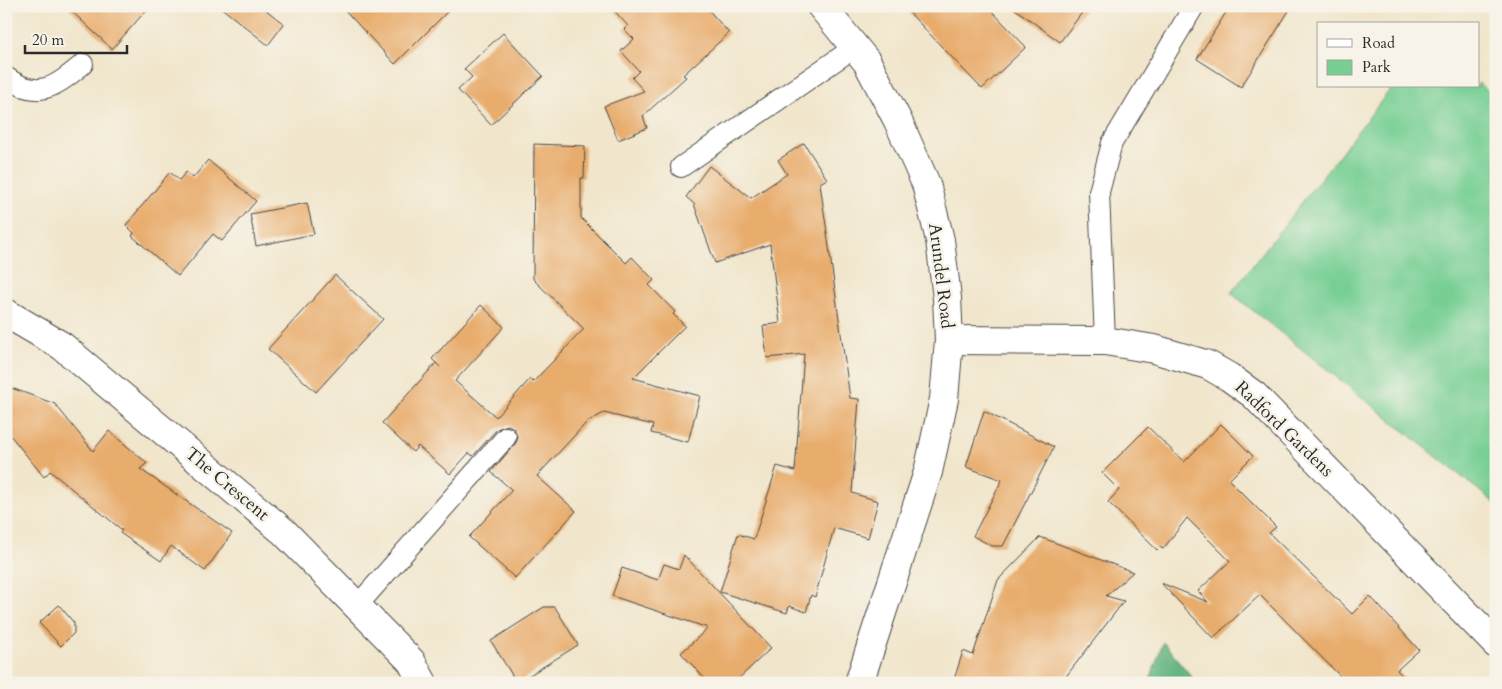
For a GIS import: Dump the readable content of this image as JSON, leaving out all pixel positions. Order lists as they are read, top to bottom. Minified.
{"streets":{"street":["Arundel Road","Radford Gardens","The Crescent"]},"crossings":[["Arundel Road","Radford Gardens"]],"legend":["Road","Park"],"scale_bar":"20 m"}
